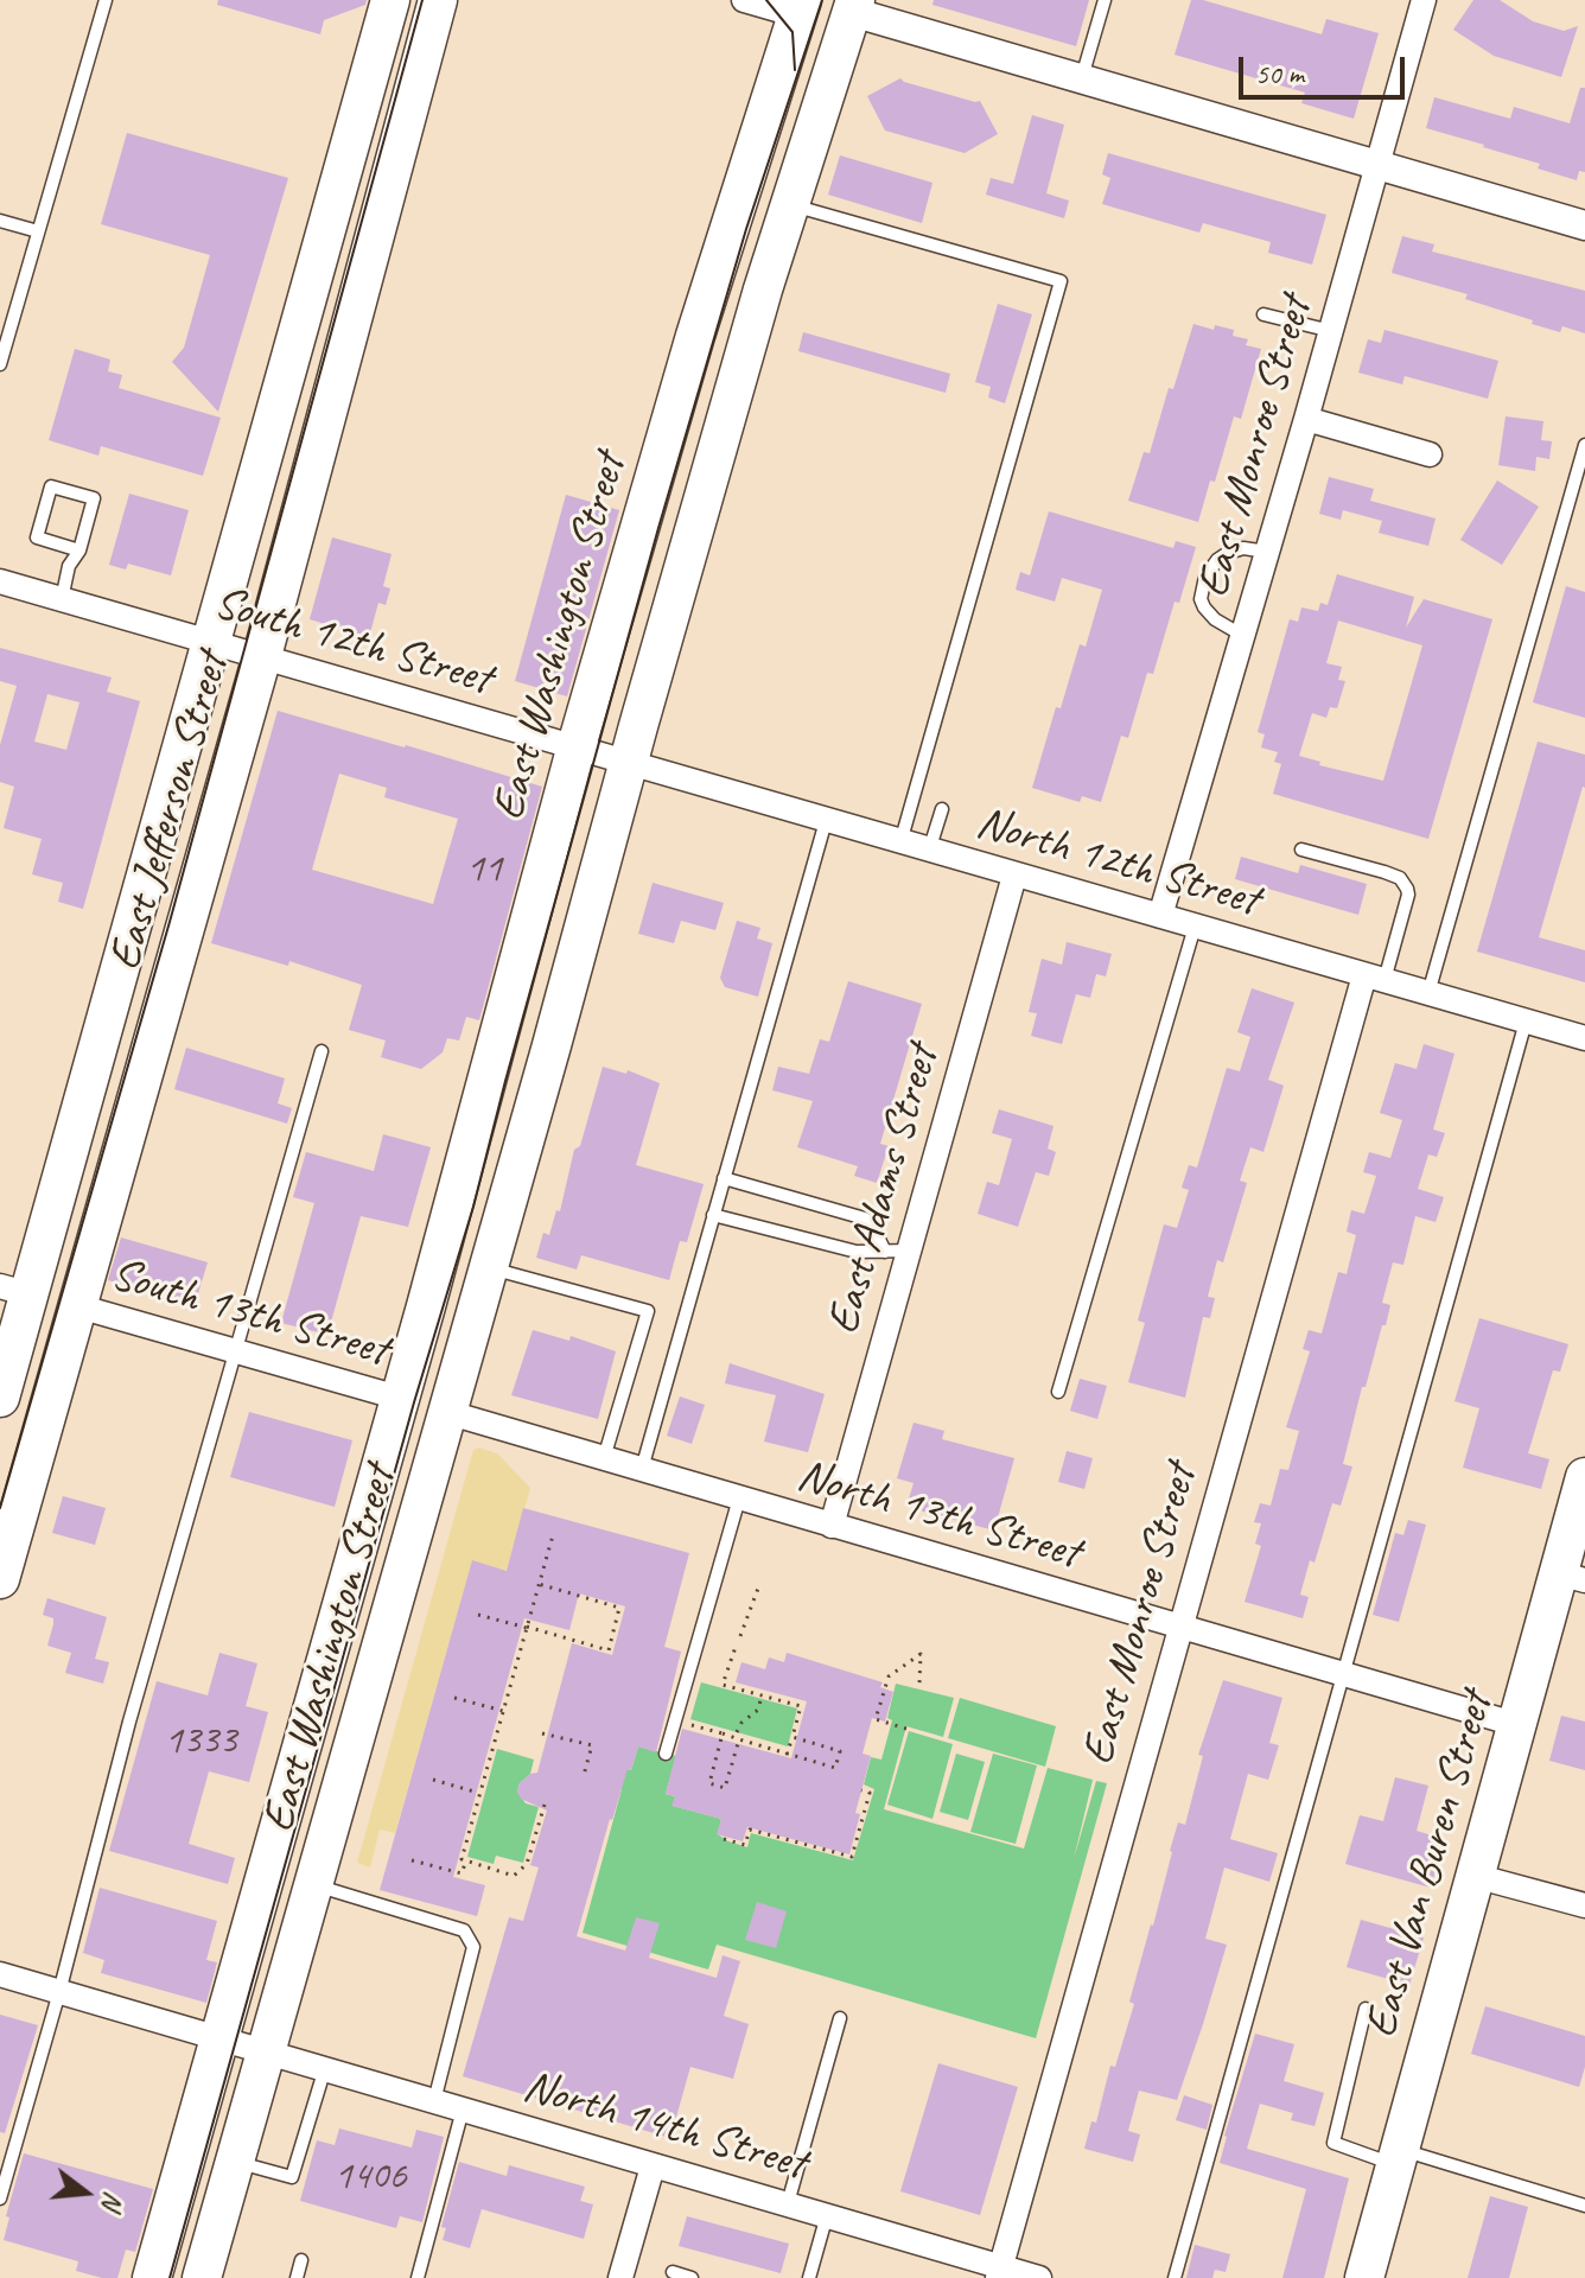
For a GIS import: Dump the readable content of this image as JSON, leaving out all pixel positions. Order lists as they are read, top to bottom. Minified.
{"streets":{"main road":["East Washington Street","East Jefferson Street","East Van Buren Street"],"street":["East Monroe Street","South 12th Street","North 12th Street","East Adams Street","South 13th Street","North 13th Street","North 14th Street"]},"crossings":[["East Monroe Street","North 12th Street"],["East Monroe Street","North 13th Street"],["East Monroe Street","North 14th Street"],["East Washington Street","South 12th Street"],["East Washington Street","North 12th Street"],["East Washington Street","South 13th Street"],["East Washington Street","North 13th Street"],["East Washington Street","North 14th Street"],["South 12th Street","East Jefferson Street"],["South 12th Street","North 12th Street"],["East Jefferson Street","South 13th Street"],["North 12th Street","East Adams Street"],["East Adams Street","North 13th Street"],["North 13th Street","East Van Buren Street"]],"house_numbers":["11","1333","1406"],"scale_bar":"50 m","north":"right"}
